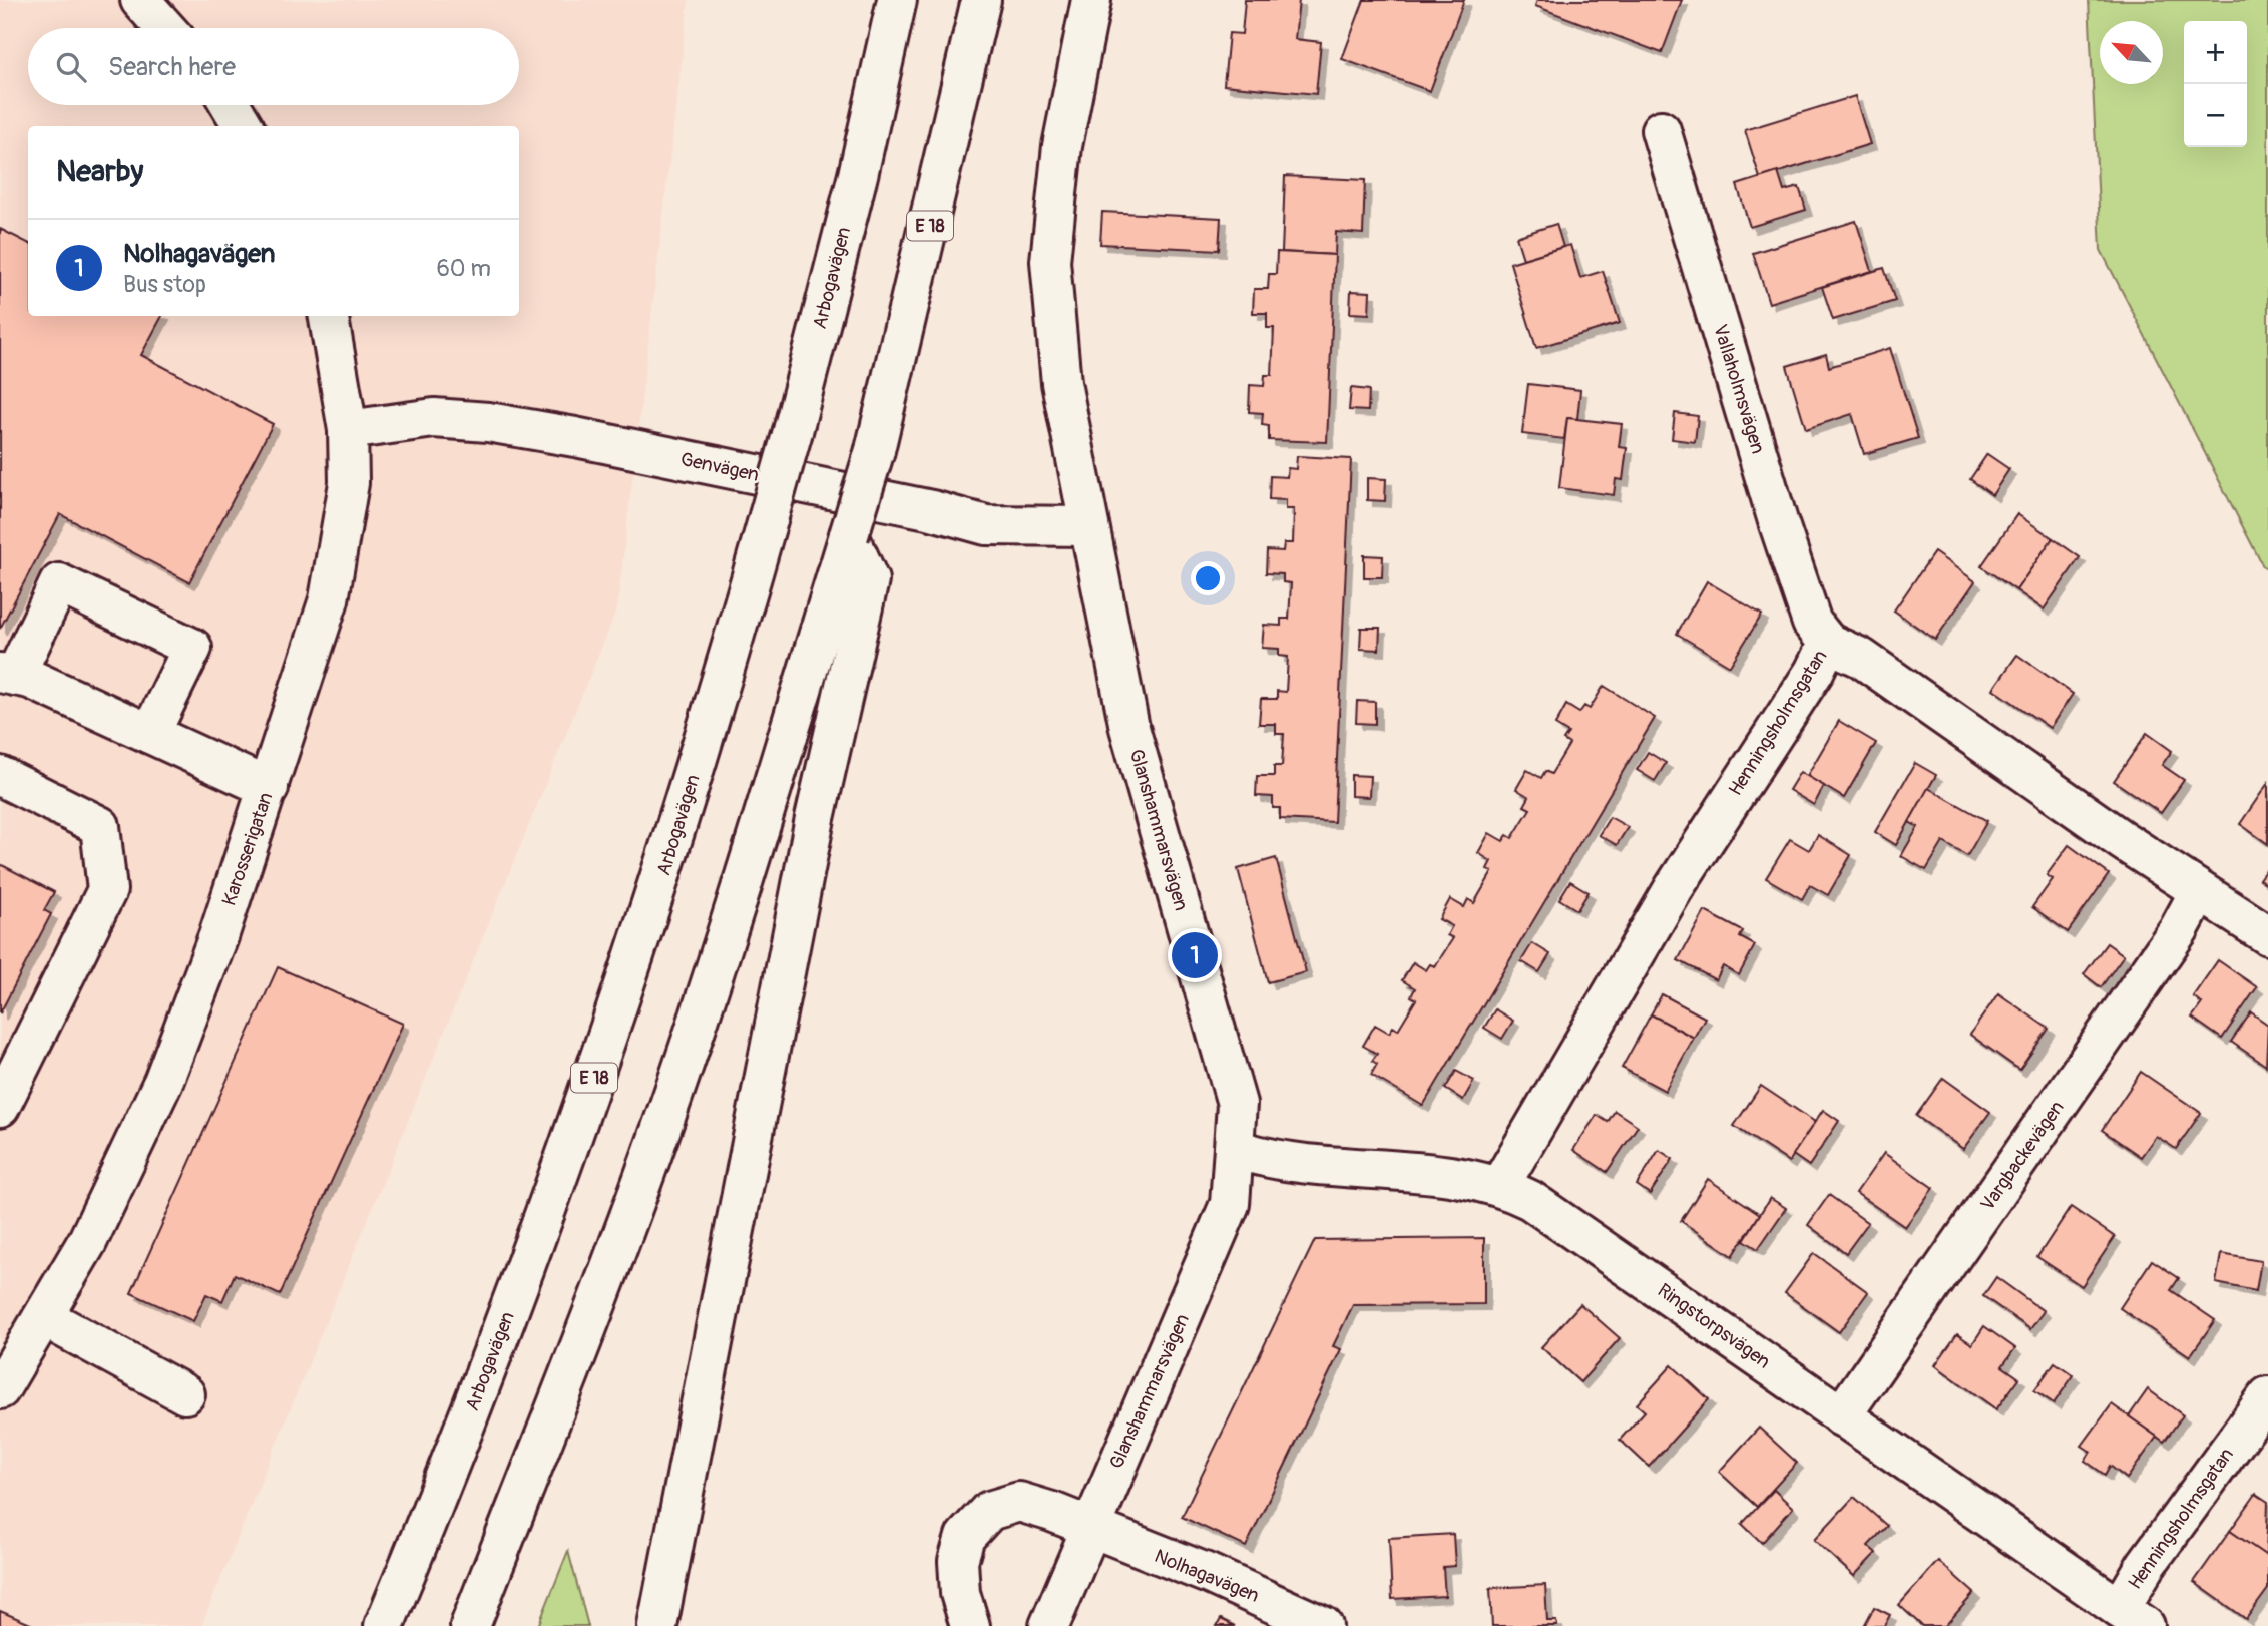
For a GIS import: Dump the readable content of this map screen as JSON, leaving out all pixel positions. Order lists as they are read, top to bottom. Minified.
{"streets":{"main road":["E 18","Arbogavägen","Vallaholmsvägen","Genvägen","Henningsholmsgatan","Glanshammarsvägen","Karosserigatan","Vargbackevägen","Ringstorpsvägen","Nolhagavägen"]},"crossings":[["Vallaholmsvägen","Henningsholmsgatan"],["Genvägen","Glanshammarsvägen"],["Genvägen","Karosserigatan"],["Henningsholmsgatan","Vargbackevägen"],["Henningsholmsgatan","Ringstorpsvägen"],["Glanshammarsvägen","Ringstorpsvägen"],["Glanshammarsvägen","Nolhagavägen"],["Vargbackevägen","Ringstorpsvägen"]],"north":"top left","page":{"map_buttons":["+","−"],"search":"Search here","heading":"Nearby","list":[{"mark":"1","name":"Nolhagavägen","note":"Bus stop","value":"60 m"}],"pins":"1"}}
